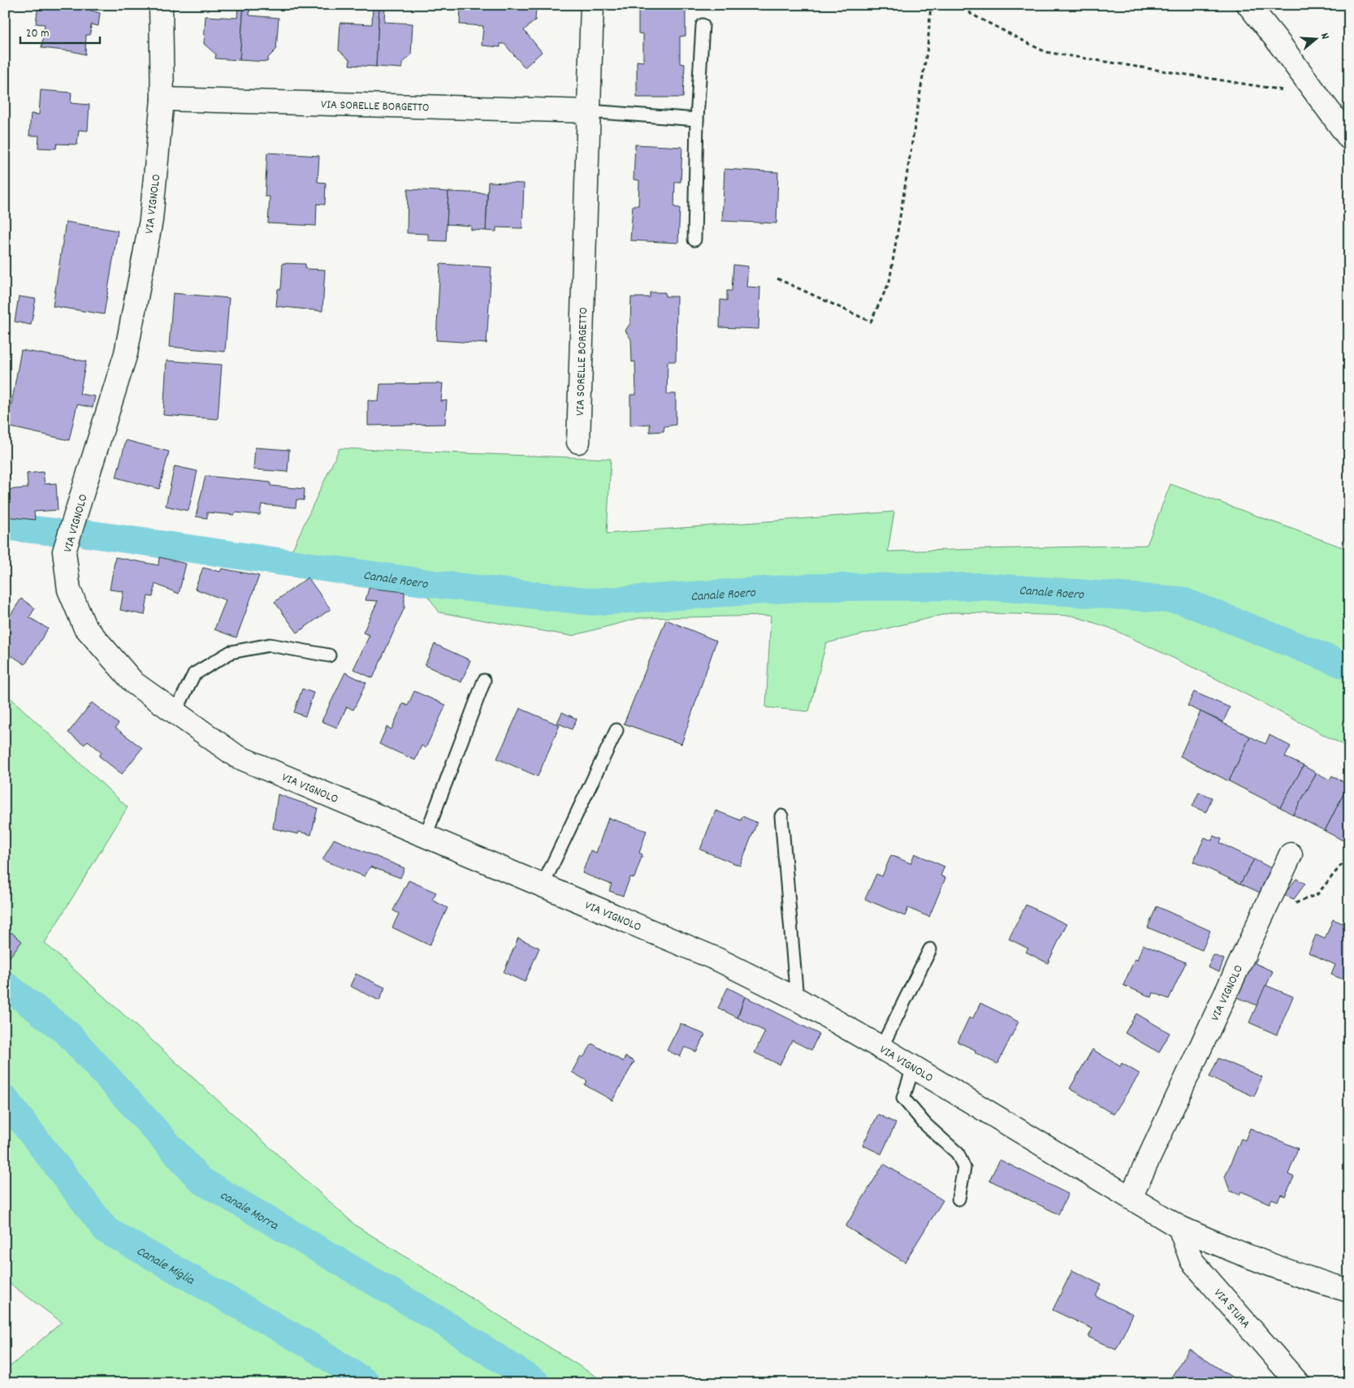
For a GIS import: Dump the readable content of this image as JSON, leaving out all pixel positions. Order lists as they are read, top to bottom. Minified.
{"streets":{"street":["VIA SORELLE BORGETTO","VIA VIGNOLO","VIA STURA"]},"crossings":[["VIA SORELLE BORGETTO","VIA VIGNOLO"],["VIA VIGNOLO","VIA STURA"]],"water":["Canale Roero","canale Morra","Canale Miglia"],"scale_bar":"20 m","north":"right"}
